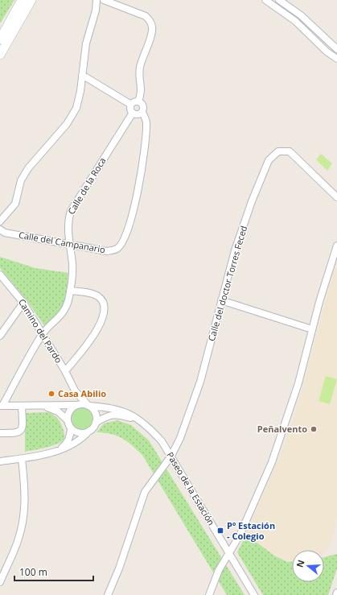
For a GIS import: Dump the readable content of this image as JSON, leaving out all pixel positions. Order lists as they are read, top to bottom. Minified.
{"streets":{"street":["Calle de la Roca","Calle del Campanario","Calle del doctor Torres Feced","Camino del Pardo","Paseo de la Estación"]},"crossings":[["Calle de la Roca","Calle del Campanario"],["Calle de la Roca","Camino del Pardo"],["Calle del doctor Torres Feced","Paseo de la Estación"],["Camino del Pardo","Paseo de la Estación"]],"places":{"other":["Casa Abilio","Peñalvento"],"transit":["Pº Estación - Colegio"]},"scale_bar":"100 m","north":"left"}
